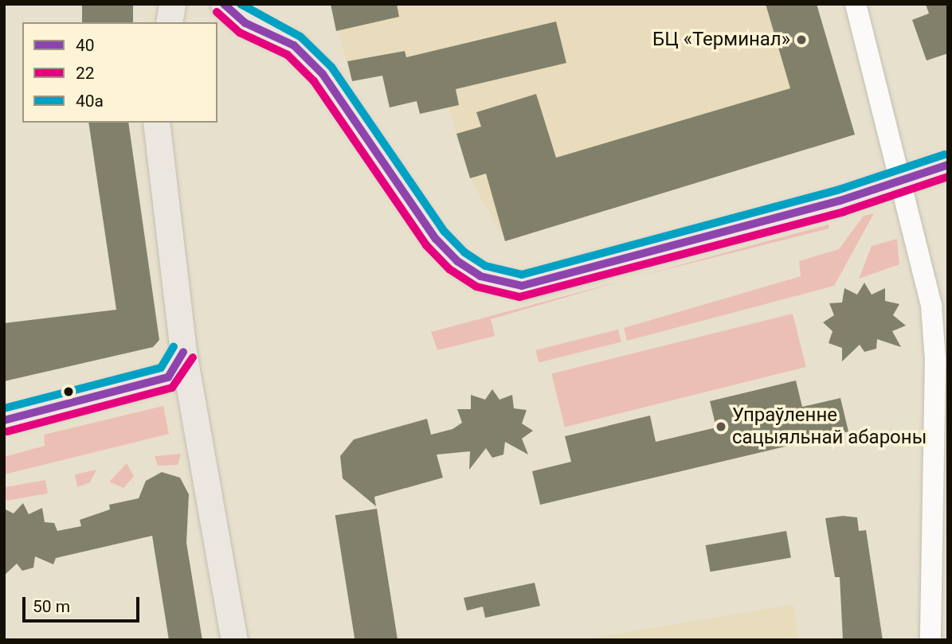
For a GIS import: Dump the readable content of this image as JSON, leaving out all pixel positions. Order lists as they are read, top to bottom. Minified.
{"places":["БЦ «Терминал»","Упраўленне сацыяльнай абароны"],"lines":["transit line 40","transit line 40а","transit line 22"],"legend":["40","22","40а"],"scale_bar":"50 m"}
